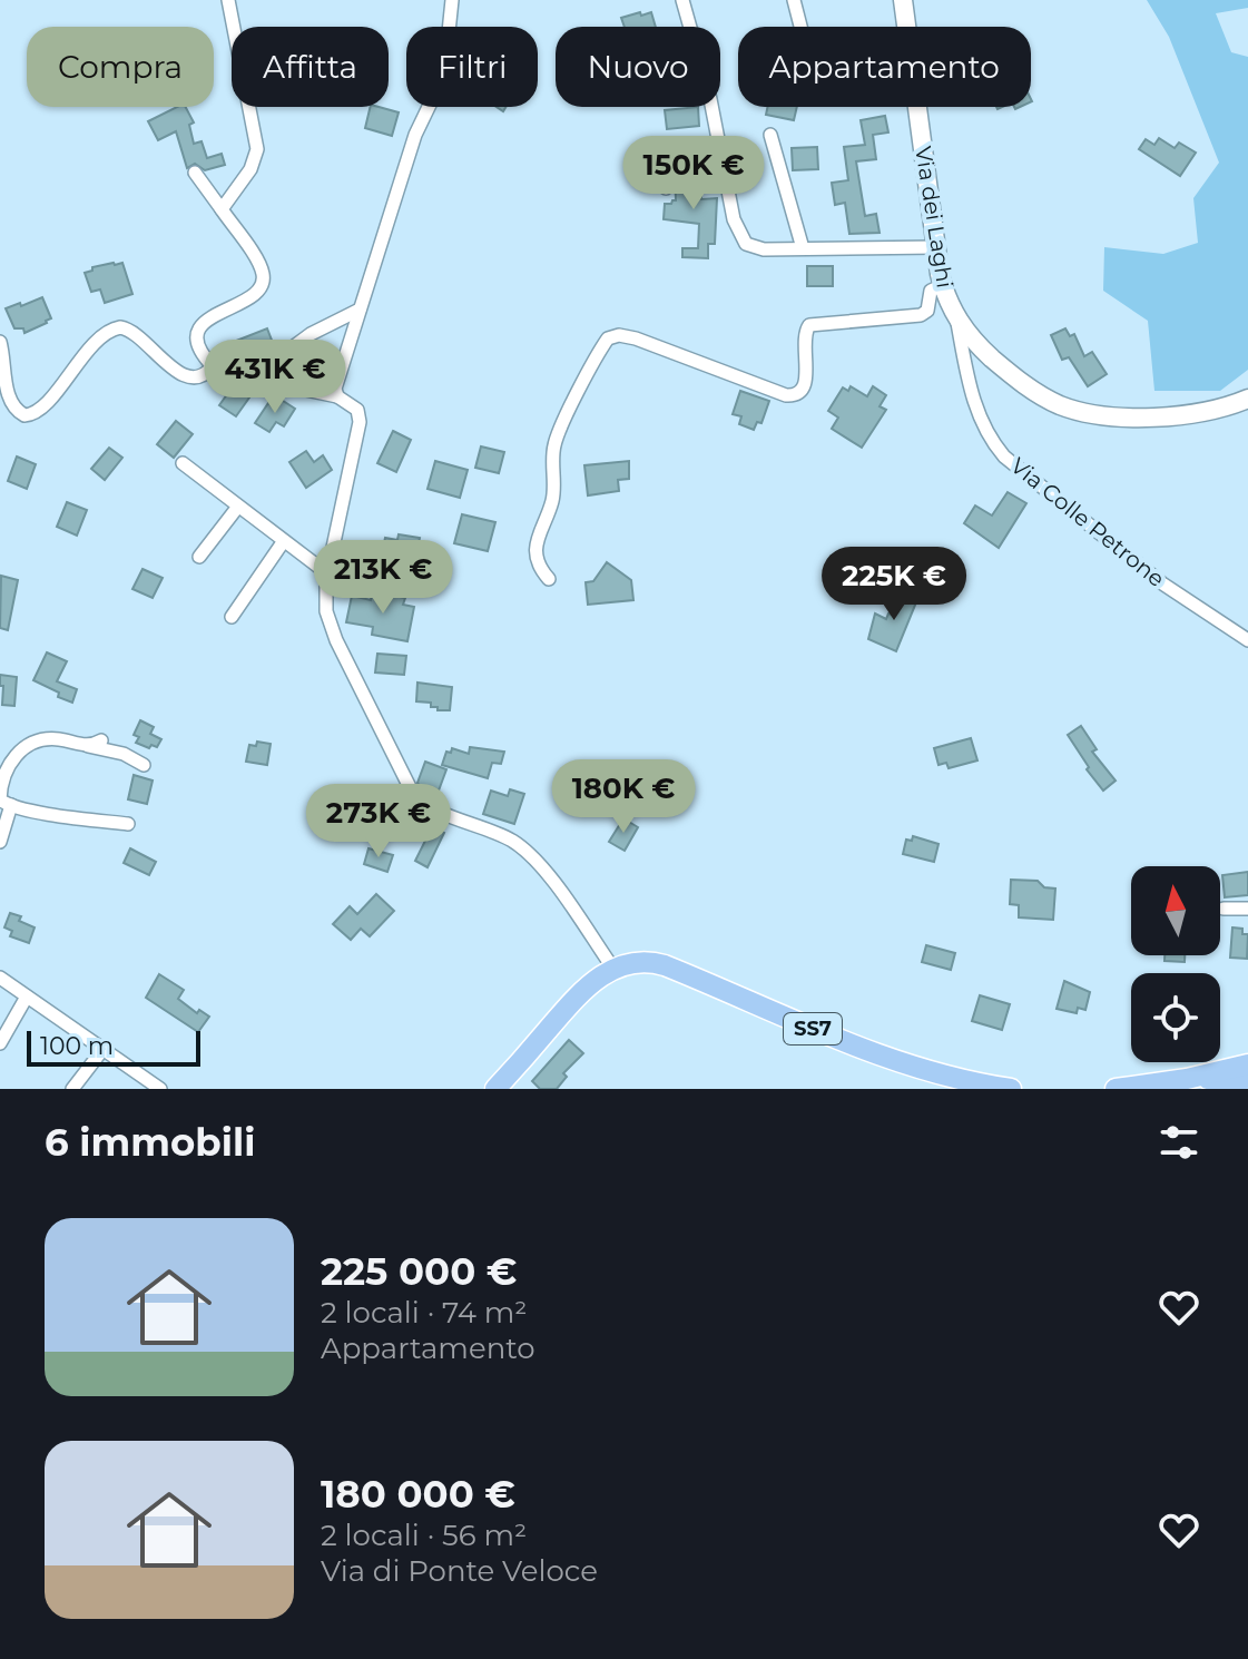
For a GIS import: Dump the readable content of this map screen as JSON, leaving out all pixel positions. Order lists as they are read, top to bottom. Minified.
{"streets":{"main road":["Via dei Laghi","SS7"],"street":["Via Colle Petrone"]},"crossings":[["Via dei Laghi","Via Colle Petrone"]],"scale_bar":"100 m","north":"top","page":{"chip":["Compra","Affitta","Filtri","Nuovo","Appartamento"],"price":["150K €","431K €","213K €","225K €","180K €","273K €"],"scale":"100 m","heading":"6 immobili","list":[{"name":"225 000 €","note":"2 locali · 74 m² · Appartamento"},{"name":"180 000 €","note":"2 locali · 56 m² · Via di Ponte Veloce"}]}}
